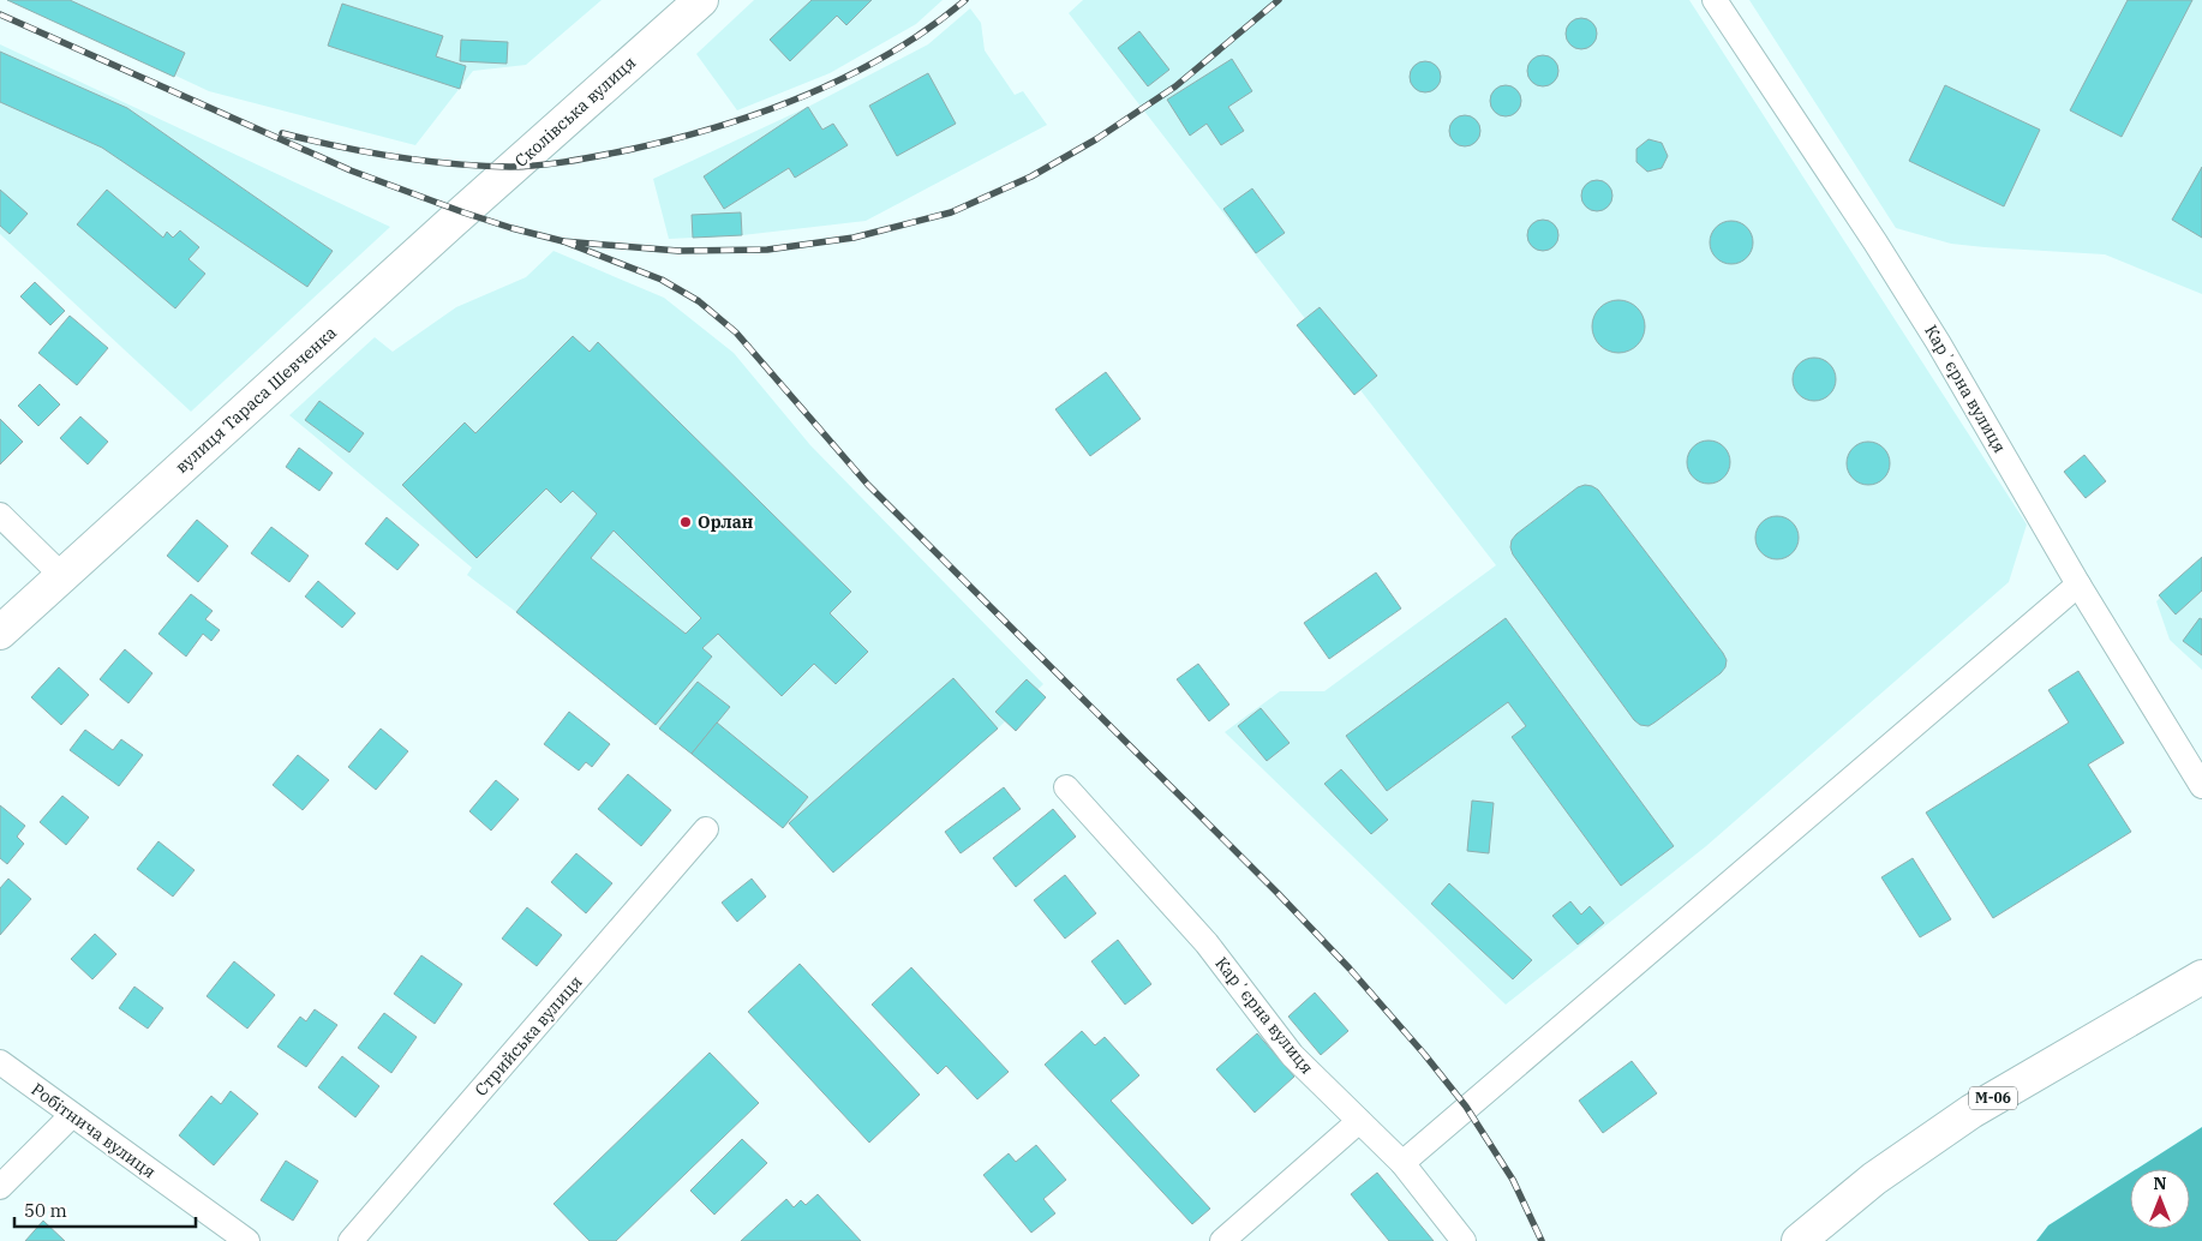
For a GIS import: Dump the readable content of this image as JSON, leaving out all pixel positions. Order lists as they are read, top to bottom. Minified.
{"streets":{"main road":["Сколівська вулиця","вулиця Тараса Шевченка","М-06"],"street":["Карʼєрна вулиця","Стрийська вулиця","Робітнича вулиця"]},"crossings":[["Сколівська вулиця","вулиця Тараса Шевченка"]],"places":["Орлан"],"scale_bar":"50 m","north":"top"}
